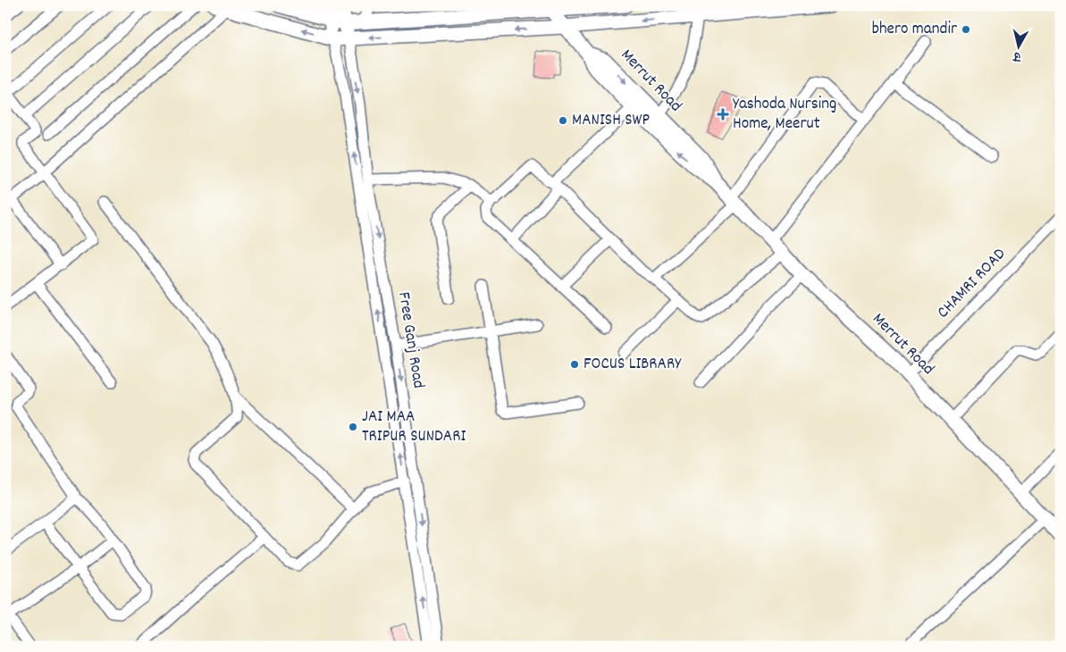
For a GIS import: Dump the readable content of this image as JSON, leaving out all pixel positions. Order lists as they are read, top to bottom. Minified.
{"streets":{"main road":["Merrut Road"],"street":["CHAMRI ROAD","Free Ganj Road"]},"crossings":[["Merrut Road","CHAMRI ROAD"]],"places":{"other":["bhero mandir","MANISH SWP","FOCUS LIBRARY","JAI MAA TRIPUR SUNDARI"],"health":["Yashoda Nursing Home, Meerut"]},"north":"bottom"}
